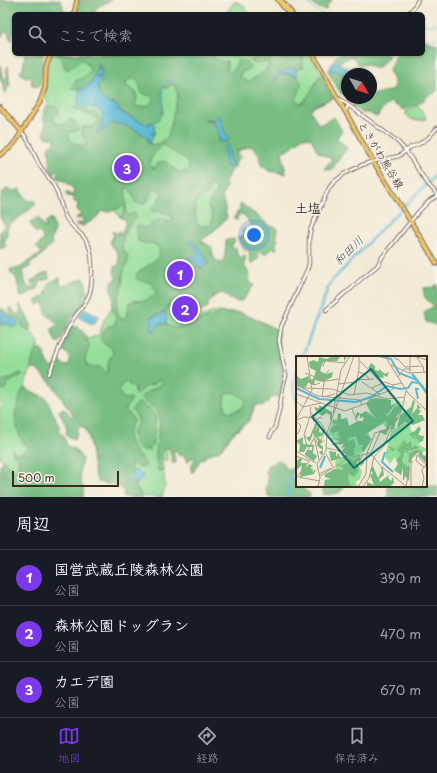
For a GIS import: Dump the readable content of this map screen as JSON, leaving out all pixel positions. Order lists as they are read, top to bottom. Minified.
{"streets":{"main road":["ときがわ熊谷線"]},"districts":["土塩"],"water":["和田川"],"scale_bar":"500 m","north":"bottom right","page":{"search":"ここで検索","pins":["3","1","2"],"scale":"500 m","heading":["周辺","3件"],"list":[{"mark":"1","name":"国営武蔵丘陵森林公園","note":"公園","value":"390 m"},{"mark":"2","name":"森林公園ドッグラン","note":"公園","value":"470 m"},{"mark":"3","name":"カエデ園","note":"公園","value":"670 m"}],"nav":["地図","経路","保存済み"]}}
